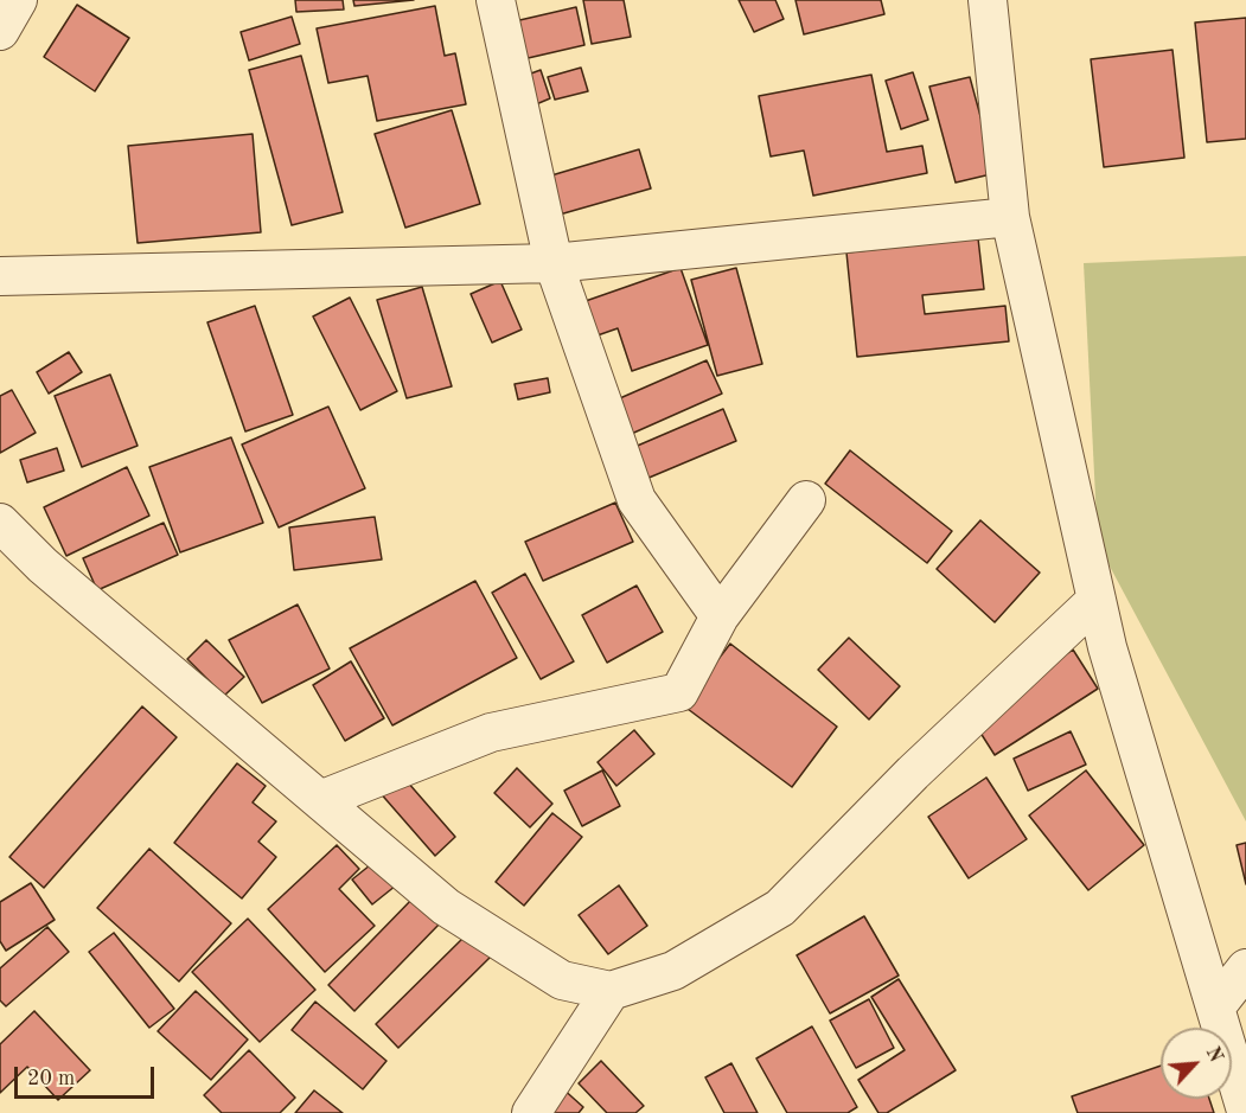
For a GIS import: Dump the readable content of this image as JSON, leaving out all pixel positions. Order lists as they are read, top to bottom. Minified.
{"scale_bar":"20 m","north":"top right"}
